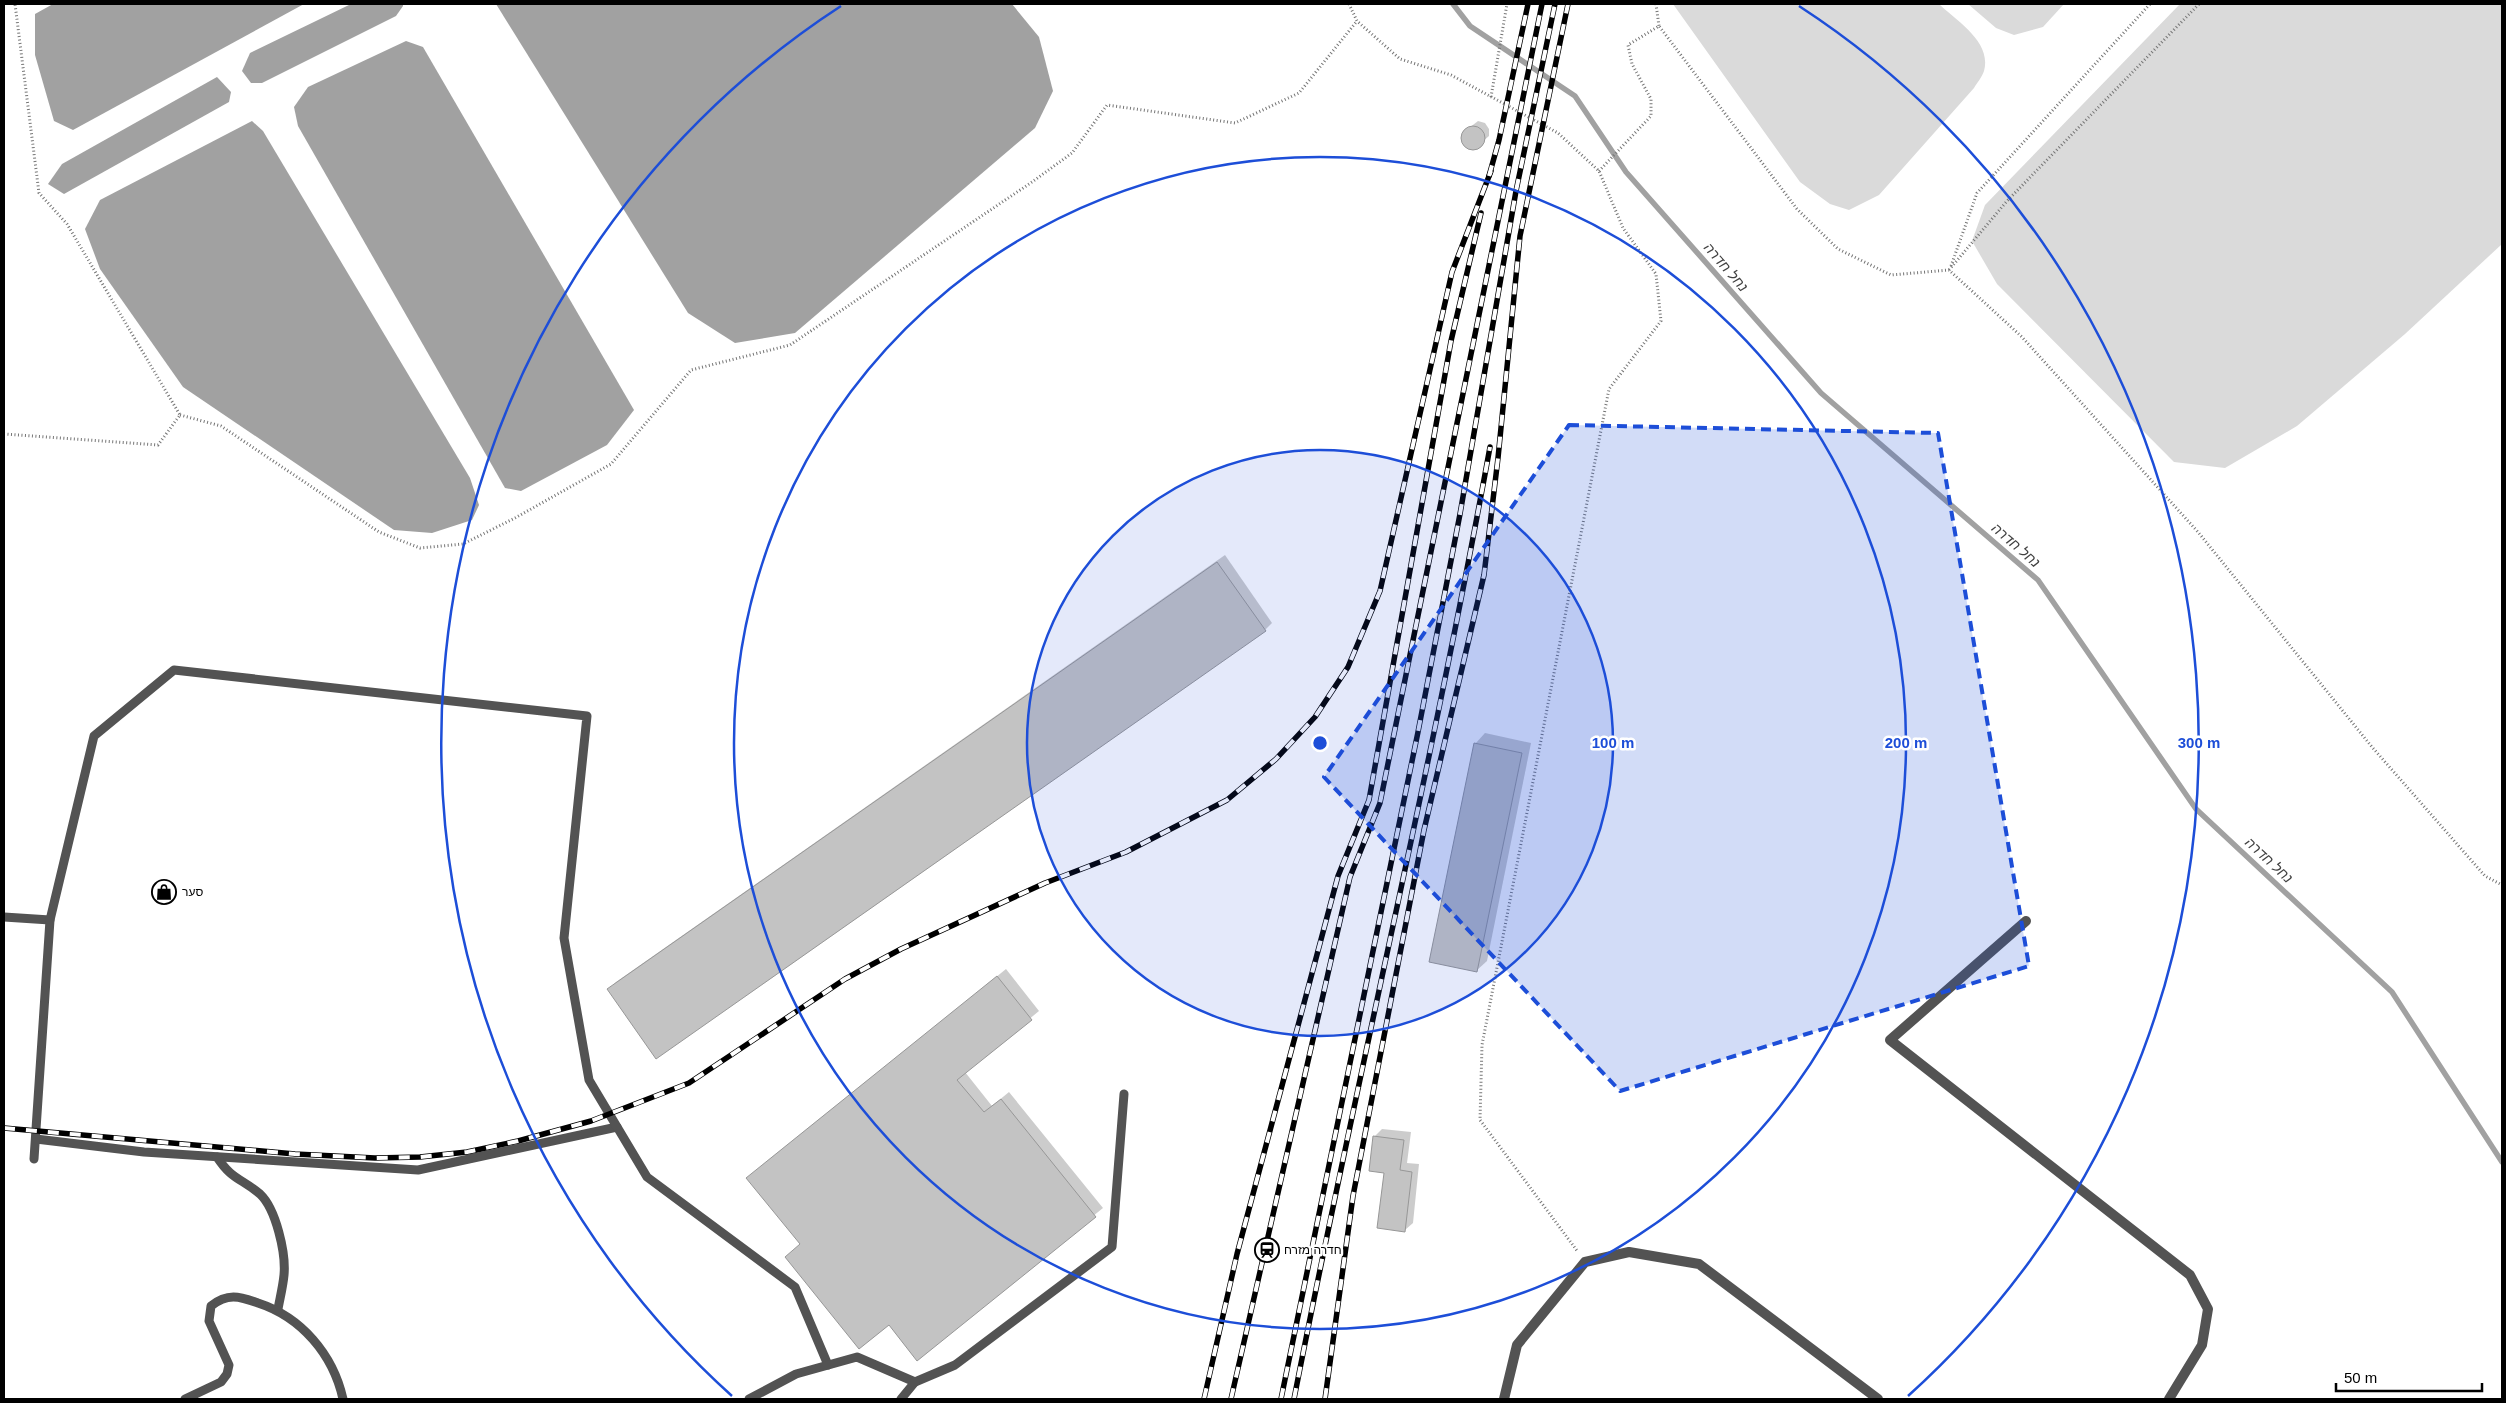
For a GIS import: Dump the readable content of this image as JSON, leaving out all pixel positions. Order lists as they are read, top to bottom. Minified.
{"water":["נחל חדרה"],"places":{"shop":["סער"],"station":["חדרה מזרח"]},"scale_bar":"50 m","rings":["100 m","200 m","300 m"]}
